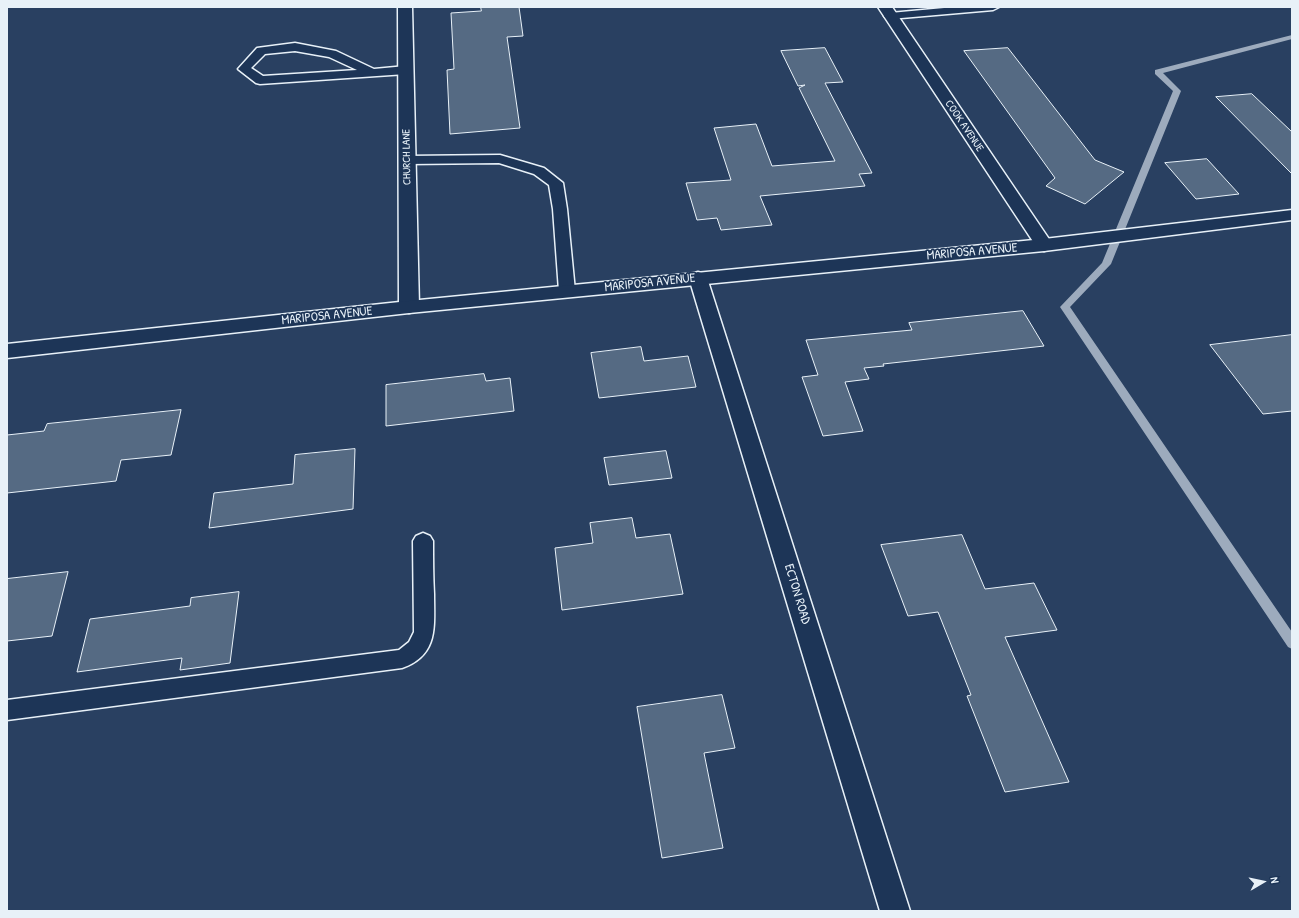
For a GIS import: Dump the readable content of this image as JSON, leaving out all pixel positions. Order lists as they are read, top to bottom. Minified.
{"streets":{"street":["COOK AVENUE","CHURCH LANE","MARIPOSA AVENUE","ECTON ROAD"]},"crossings":[["COOK AVENUE","MARIPOSA AVENUE"],["CHURCH LANE","MARIPOSA AVENUE"],["MARIPOSA AVENUE","ECTON ROAD"]],"north":"right"}
